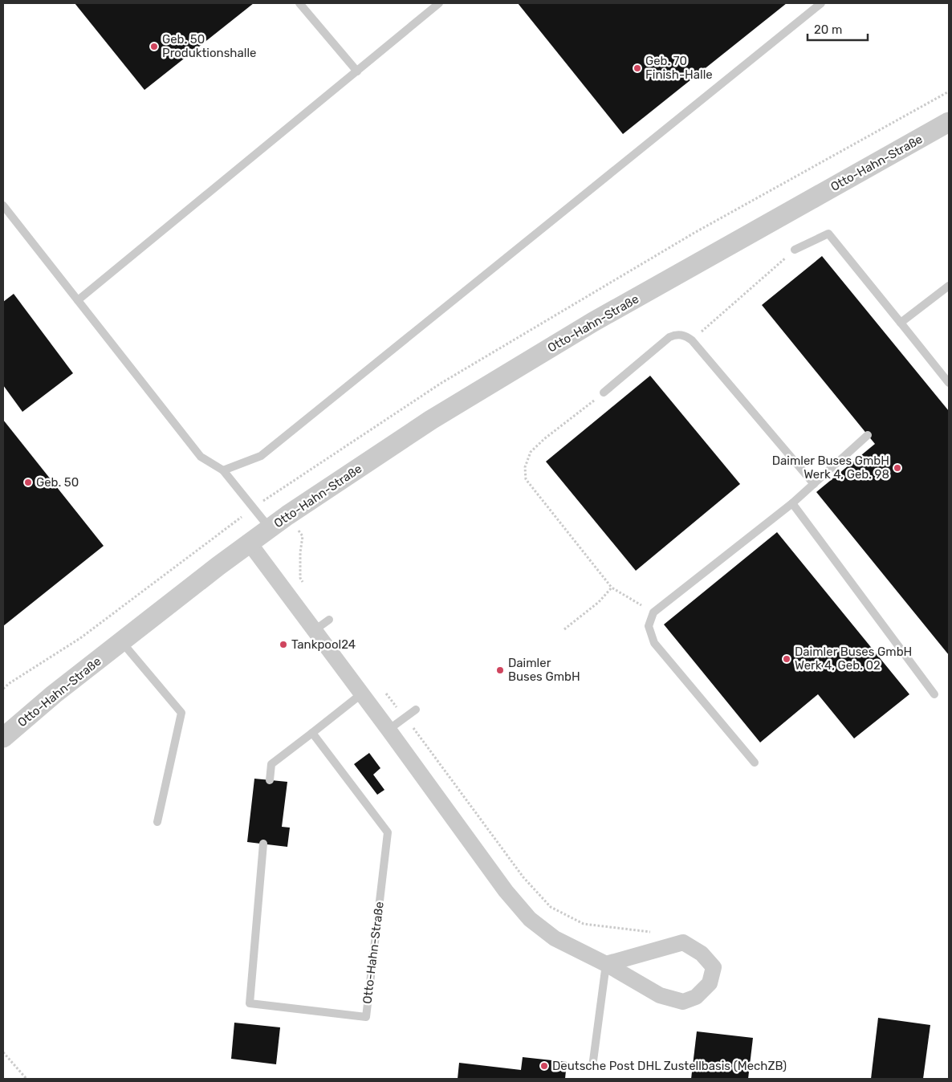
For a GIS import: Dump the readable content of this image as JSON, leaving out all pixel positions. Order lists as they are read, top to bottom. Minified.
{"streets":{"street":["Otto-Hahn-Straße"]},"places":["Geb. 50 Produktionshalle","Geb. 70 Finish-Halle","Daimler Buses GmbH Werk 4, Geb. 98","Geb. 50","Tankpool24","Daimler Buses GmbH Werk 4, Geb. 02","Daimler Buses GmbH","Deutsche Post DHL Zustellbasis (MechZB)"],"scale_bar":"20 m"}
